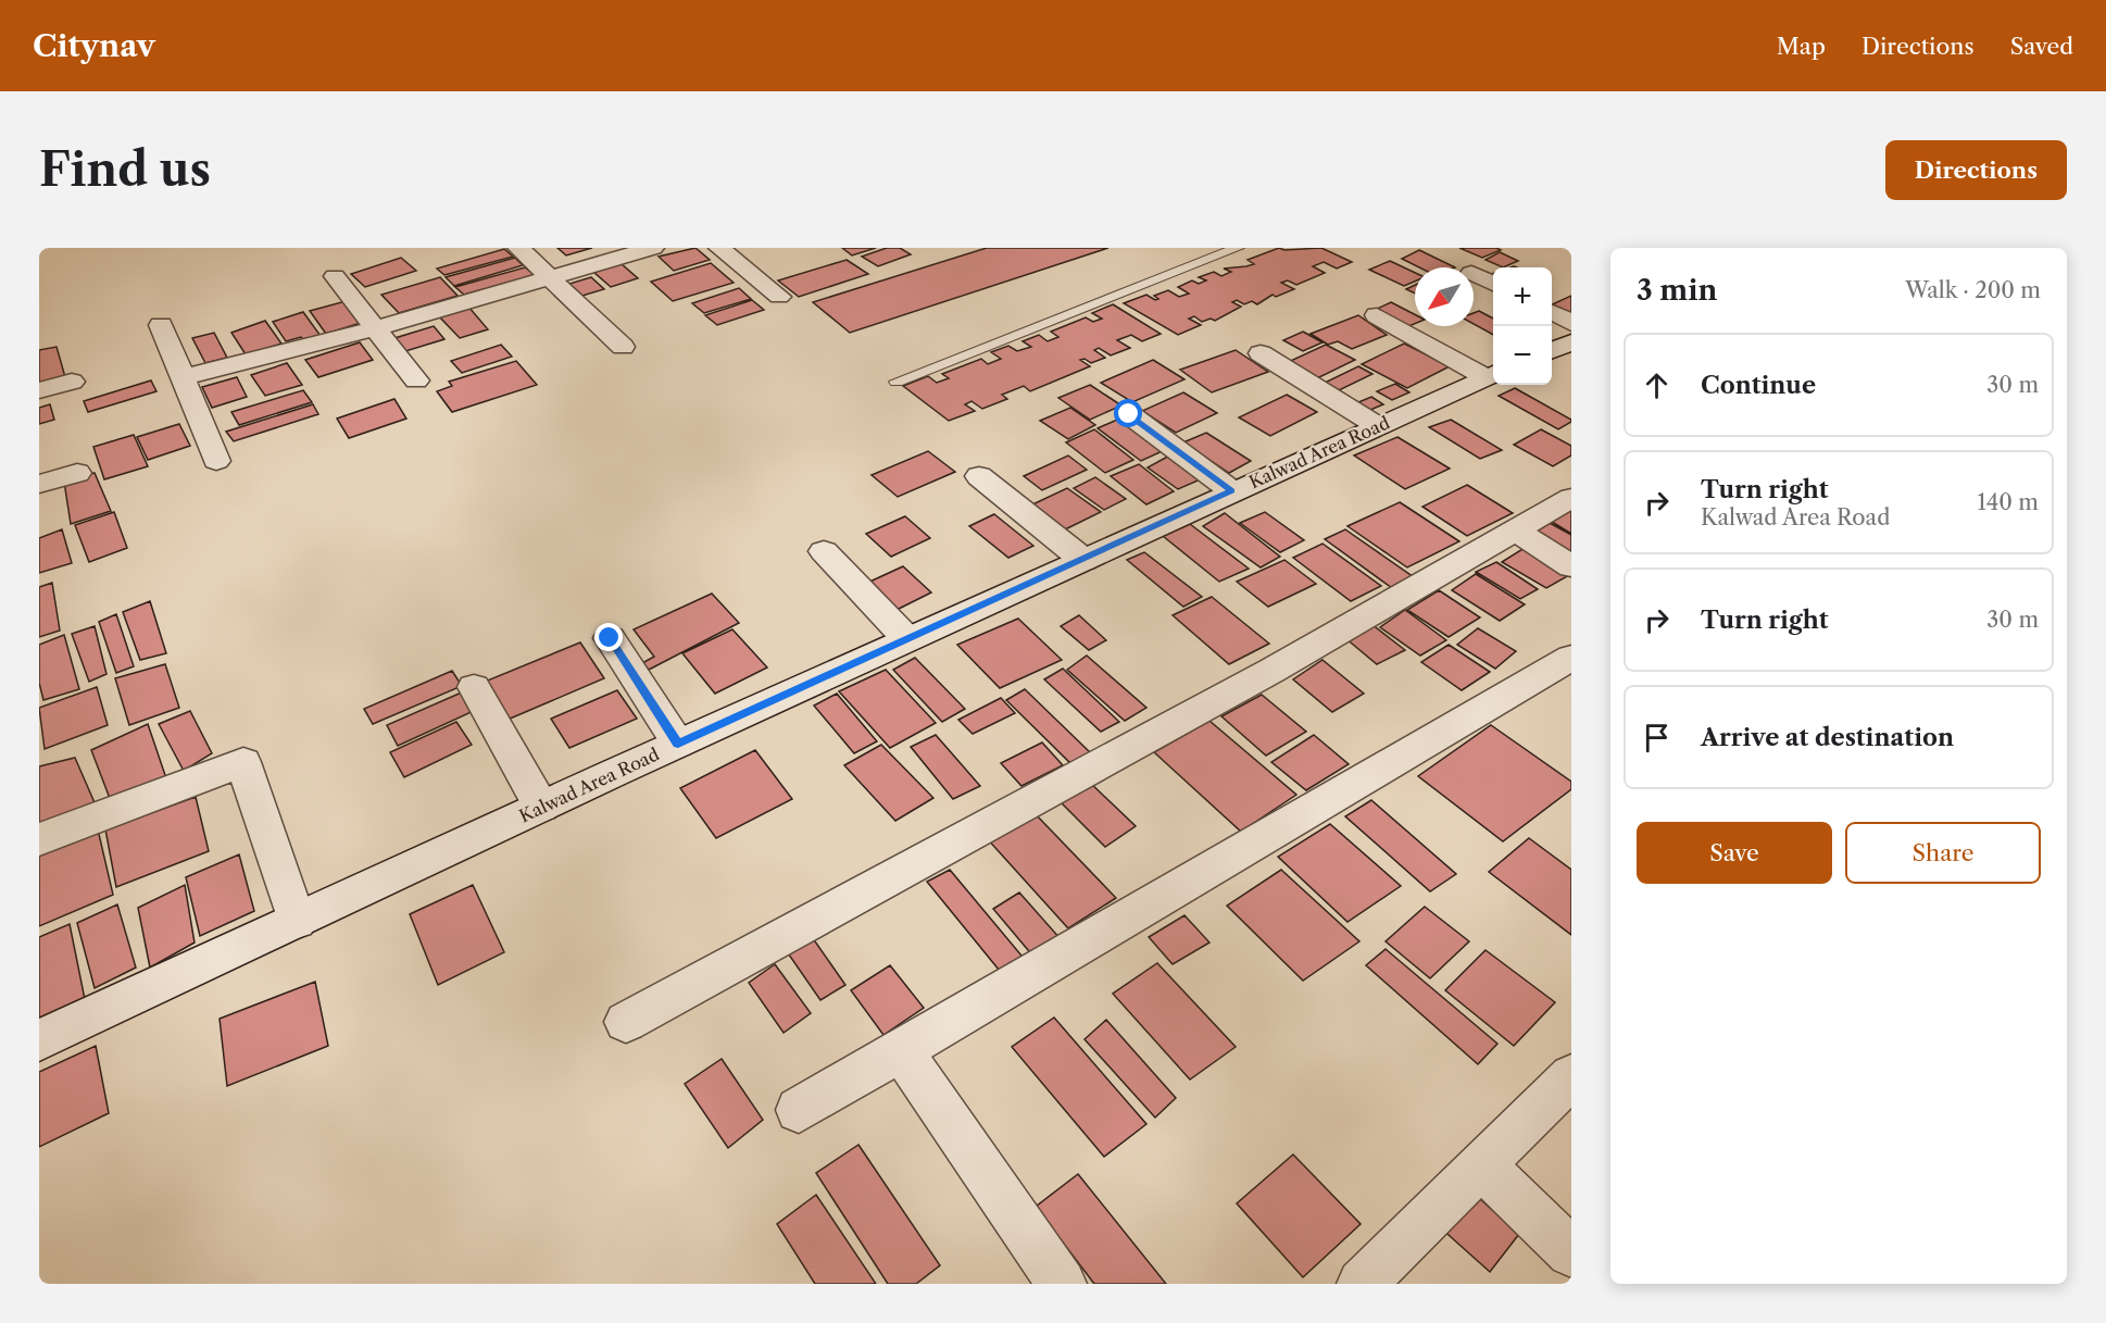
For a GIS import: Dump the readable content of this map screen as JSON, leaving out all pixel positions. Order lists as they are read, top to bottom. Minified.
{"streets":{"street":["Kalwad Area Road"]},"north":"bottom left","page":{"header":"Citynav","nav":["Map","Directions","Saved"],"buttons":["Directions",["Save","Share"]],"title":"Find us","heading":["3 min","Walk · 200 m"],"map_buttons":["+","−"],"list":[["Continue","30 m"],["Turn right","Kalwad Area Road","140 m"],["Turn right","30 m"],"Arrive at destination"]}}
